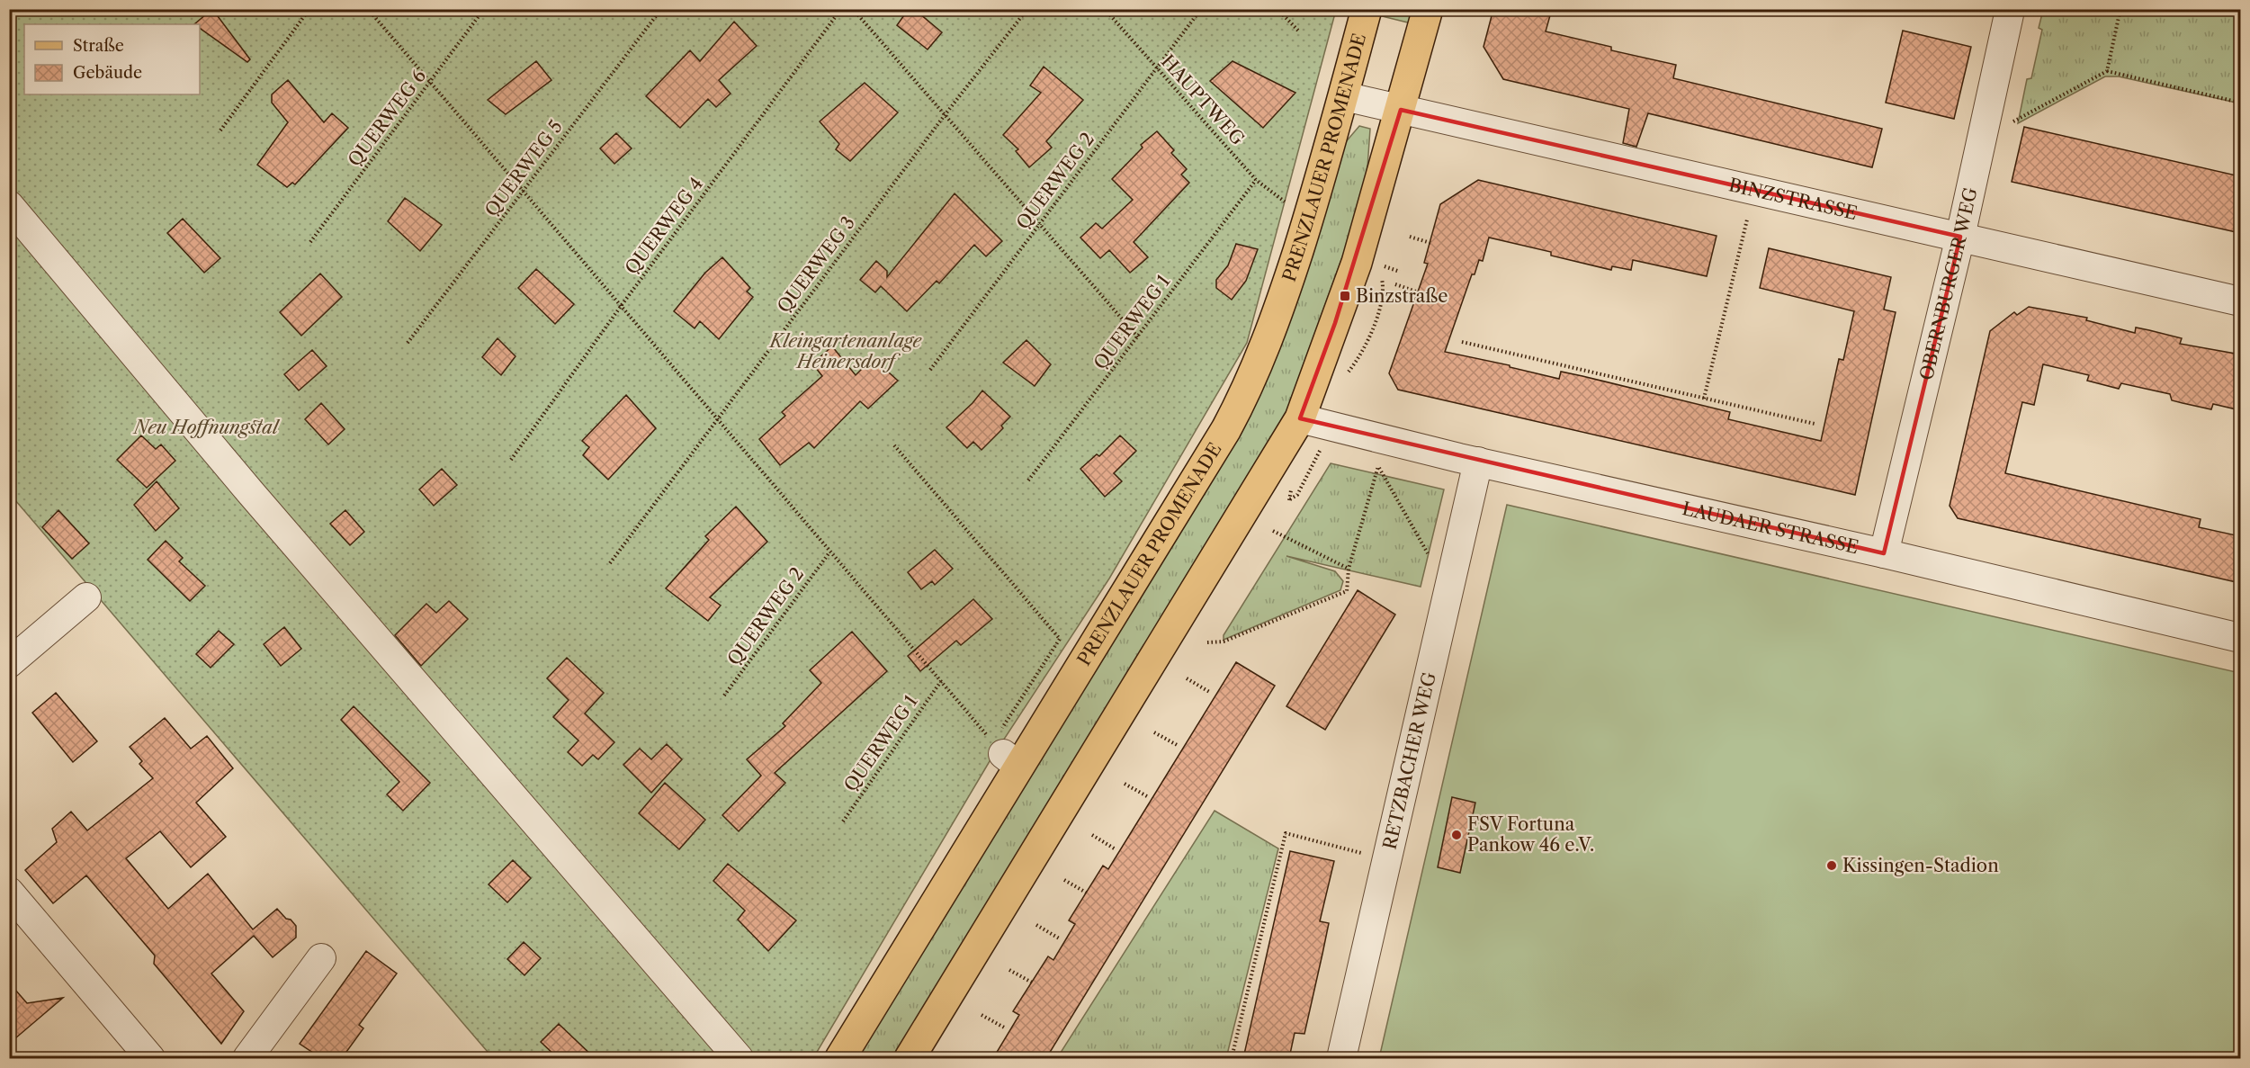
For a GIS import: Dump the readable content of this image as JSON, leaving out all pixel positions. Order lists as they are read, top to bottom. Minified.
{"streets":{"main road":["PRENZLAUER PROMENADE"],"street":["BINZSTRASSE","OBERNBURGER WEG","LAUDAER STRASSE","RETZBACHER WEG"],"path":["HAUPTWEG","QUERWEG 6","QUERWEG 5","QUERWEG 2","QUERWEG 4","QUERWEG 3","QUERWEG 1"]},"crossings":[["HAUPTWEG","QUERWEG 2"],["HAUPTWEG","QUERWEG 1"],["PRENZLAUER PROMENADE","BINZSTRASSE"],["BINZSTRASSE","OBERNBURGER WEG"],["OBERNBURGER WEG","LAUDAER STRASSE"],["LAUDAER STRASSE","RETZBACHER WEG"]],"parks":["Kleingartenanlage Heinersdorf","Neu Hoffnungstal"],"places":{"transit":["Binzstraße"],"other":["FSV Fortuna Pankow 46 e.V.","Kissingen-Stadion"]},"legend":["Straße","Gebäude"]}
